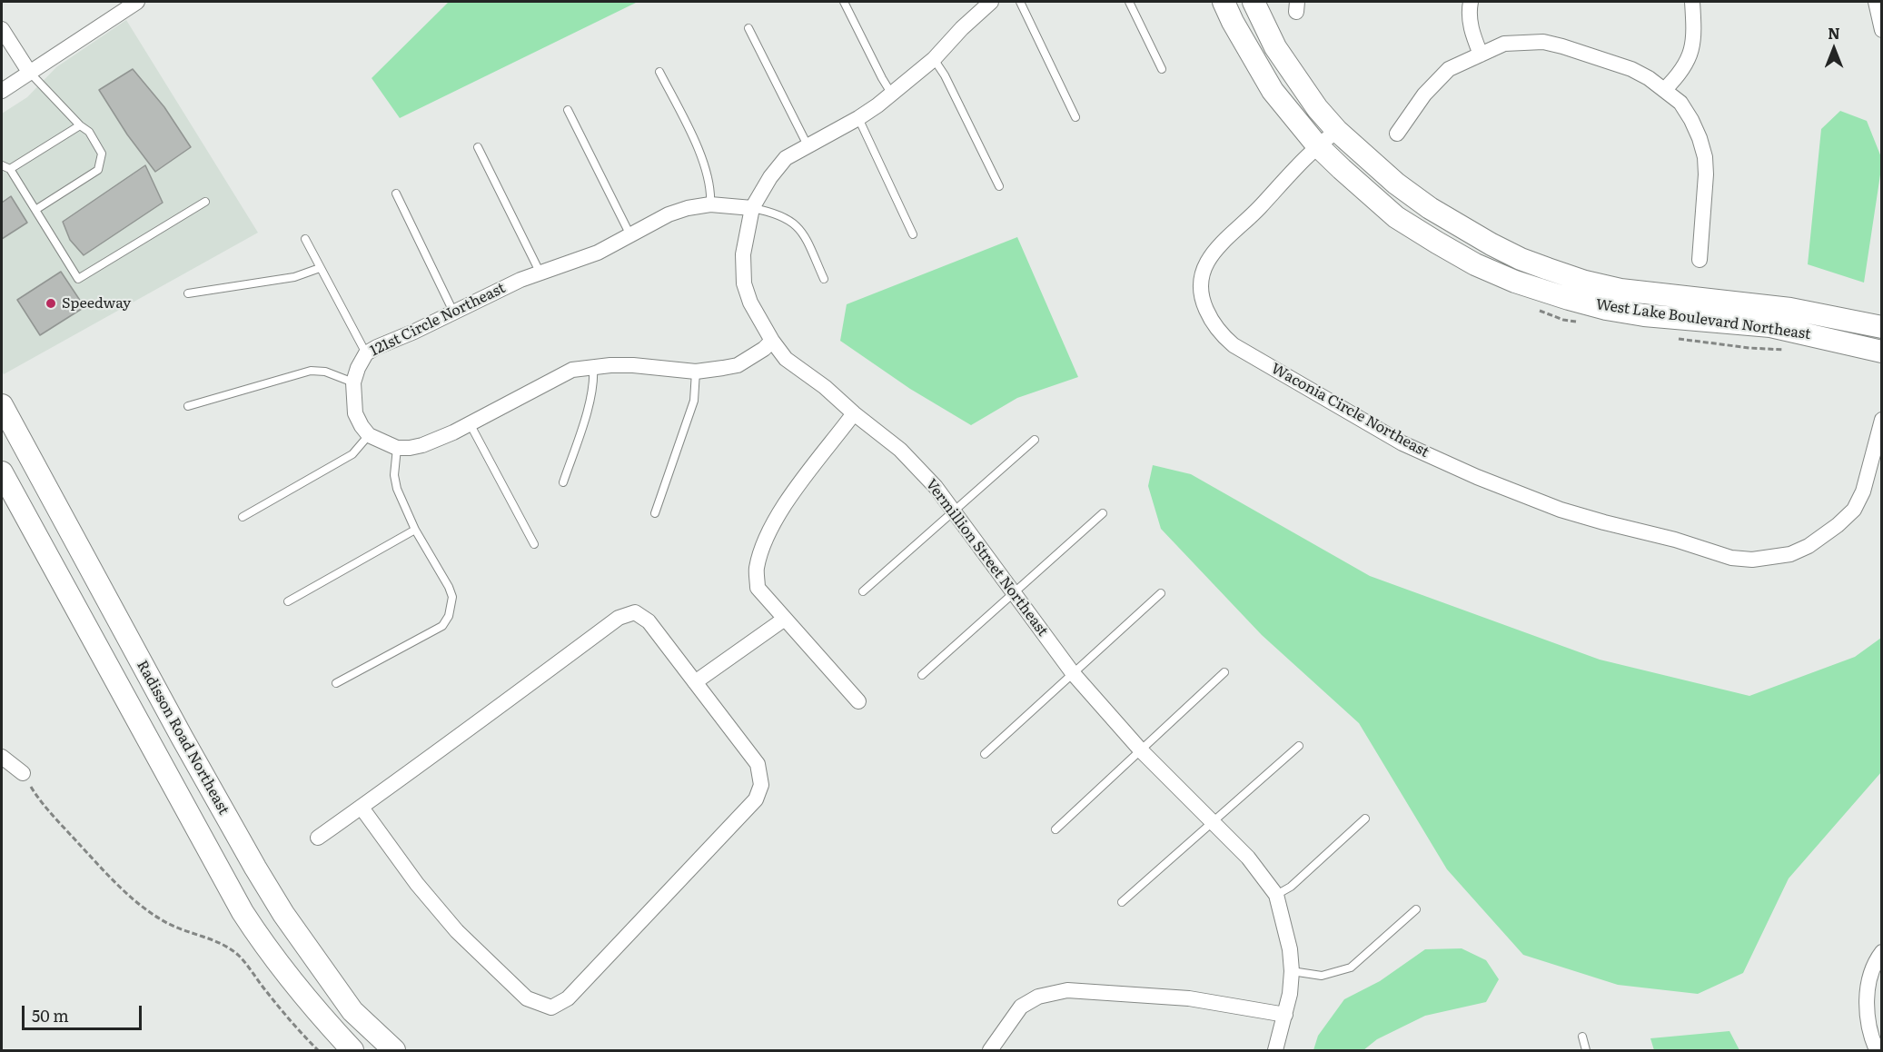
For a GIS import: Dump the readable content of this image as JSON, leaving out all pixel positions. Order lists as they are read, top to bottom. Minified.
{"streets":{"street":["121st Circle Northeast","West Lake Boulevard Northeast","Waconia Circle Northeast","Vermillion Street Northeast","Radisson Road Northeast"]},"crossings":[["121st Circle Northeast","Vermillion Street Northeast"],["West Lake Boulevard Northeast","Waconia Circle Northeast"]],"places":["Speedway"],"scale_bar":"50 m","north":"top"}
